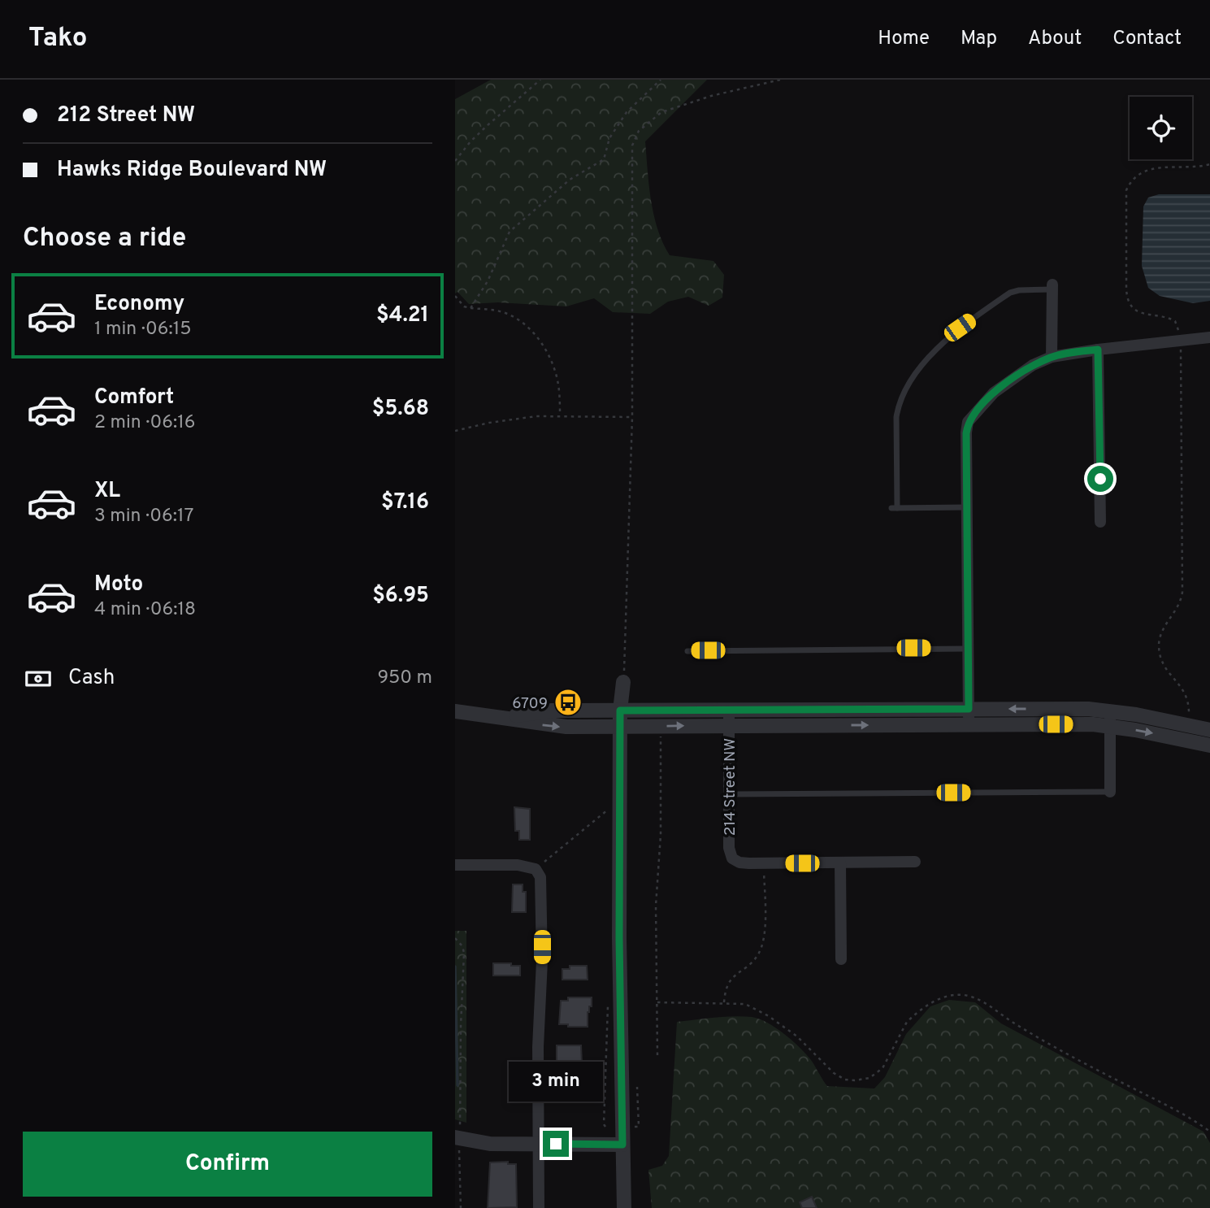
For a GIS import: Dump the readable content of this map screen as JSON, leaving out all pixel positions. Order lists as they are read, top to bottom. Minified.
{"streets":{"street":["214 Street NW"]},"places":{"bus stop":["6709"]},"page":{"header":"Tako","nav":["Home","Map","About","Contact"],"banner":["212 Street NW","Hawks Ridge Boulevard NW"],"heading":"Choose a ride","list":[{"name":"Economy","note":"1 min · 06:15","value":"$4.21"},{"name":"Comfort","note":"2 min · 06:16","value":"$5.68"},{"name":"XL","note":"3 min · 06:17","value":"$7.16"},{"name":"Moto","note":"4 min · 06:18","value":"$6.95"}],"pay":["Cash","950 m"],"bubble":"3 min","buttons":"Confirm"}}
